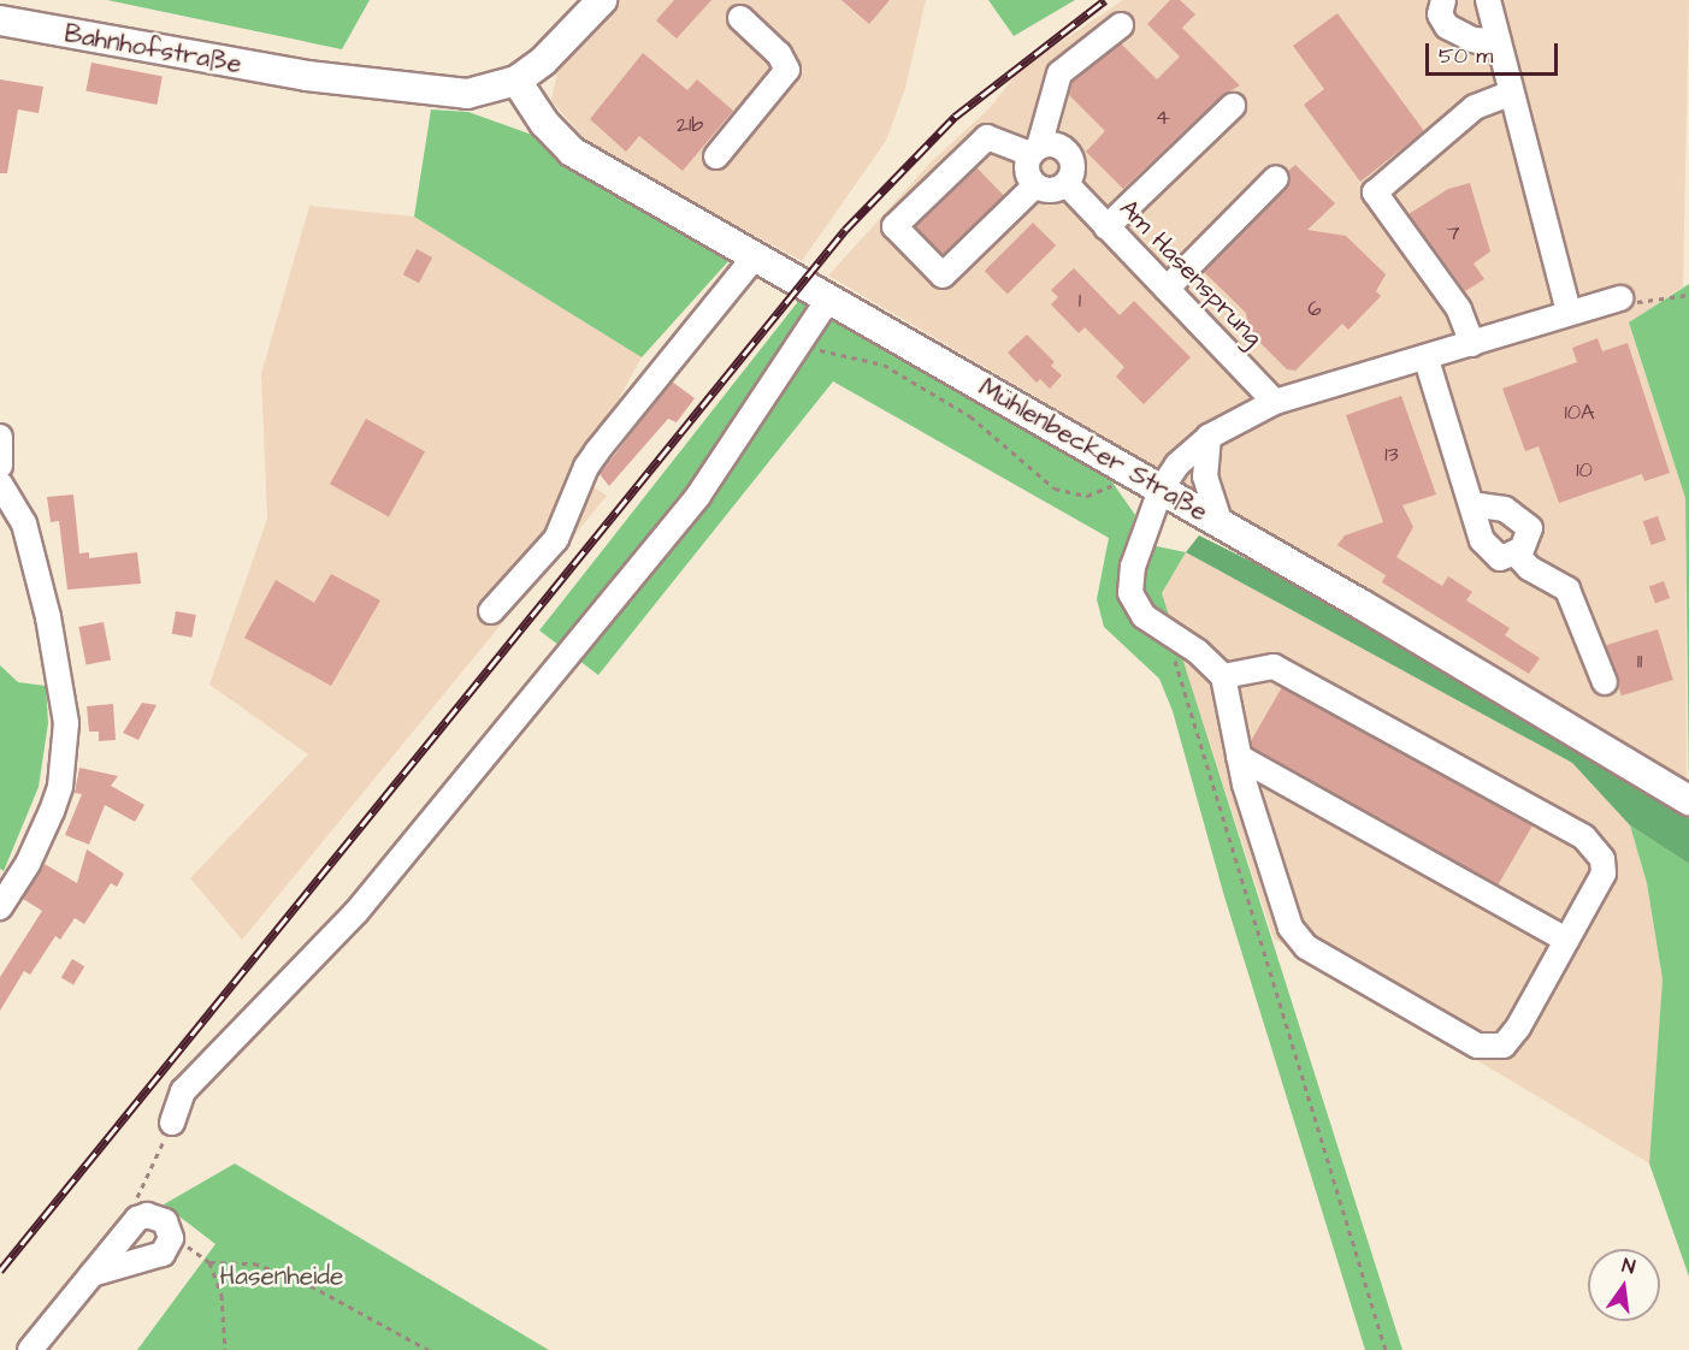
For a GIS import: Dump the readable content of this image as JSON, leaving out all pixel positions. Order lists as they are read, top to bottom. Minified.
{"streets":{"main road":["Bahnhofstraße","Mühlenbecker Straße"],"street":["Am Hasensprung"]},"crossings":[["Bahnhofstraße","Mühlenbecker Straße"]],"parks":["Hasenheide"],"house_numbers":["4","21b","7","1","6","10A","13","10","11"],"scale_bar":"50 m","north":"top"}
